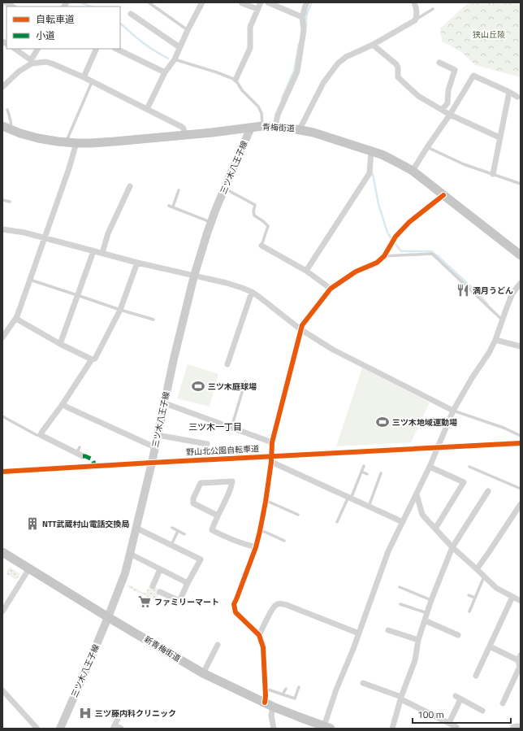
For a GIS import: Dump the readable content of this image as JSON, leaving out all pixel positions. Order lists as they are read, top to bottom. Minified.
{"streets":{"main road":["青梅街道","三ツ木八王子線","新青梅街道"],"cycle path":["野山北公園自転車道"]},"crossings":[["青梅街道","三ツ木八王子線"],["三ツ木八王子線","新青梅街道"]],"districts":["三ツ木一丁目"],"parks":["狭山丘陵"],"places":{"restaurant":["満月うどん"],"sports":["三ツ木庭球場","三ツ木地域運動場"],"building":["NTT武蔵村山電話交換局"],"supermarket":["ファミリーマート"],"hospital":["三ツ藤内科クリニック"]},"legend":["自転車道","小道"],"scale_bar":"100 m"}
